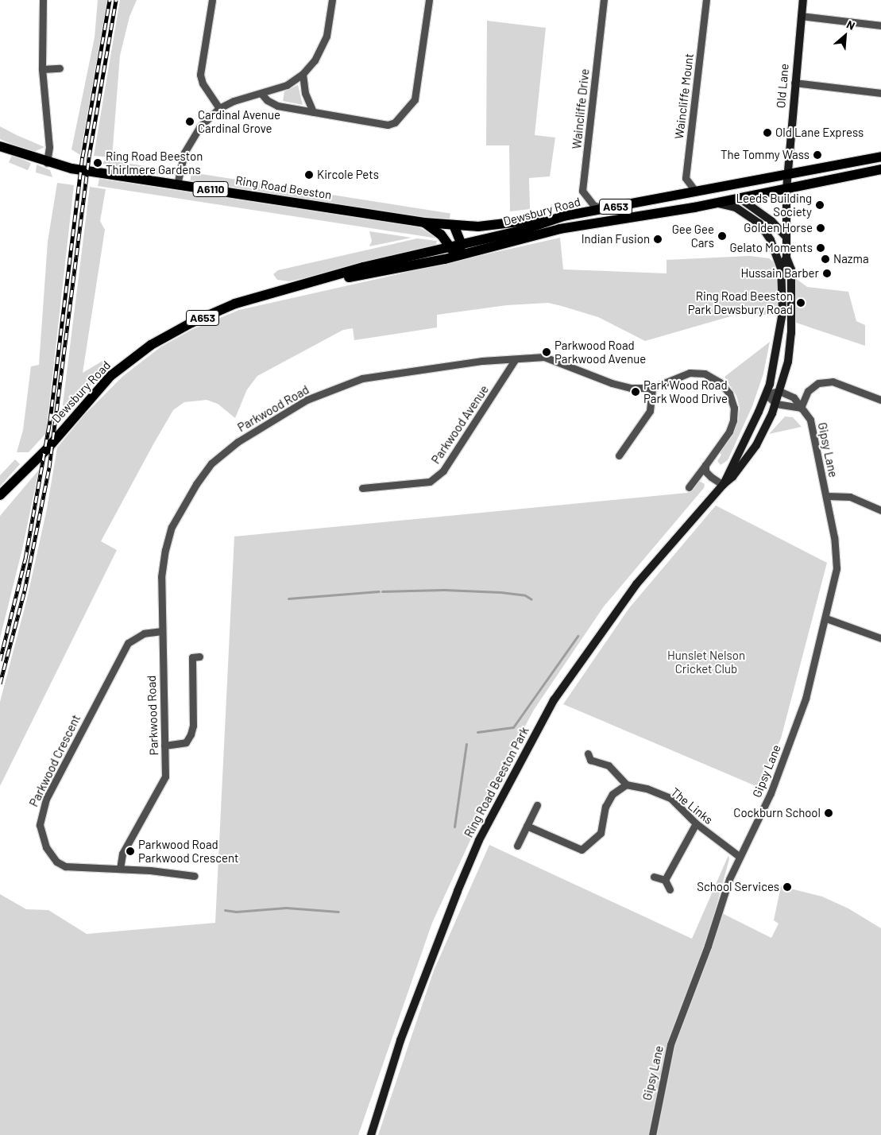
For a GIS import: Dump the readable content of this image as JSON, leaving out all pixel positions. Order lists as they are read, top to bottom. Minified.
{"streets":{"main road":["Ring Road Beeston","A6110","A653","Dewsbury Road"],"street":["Old Lane","Waincliffe Mount","Waincliffe Drive","Parkwood Road","Parkwood Avenue","Gipsy Lane","Parkwood Crescent","Ring Road Beeston Park","The Links"]},"crossings":[["Old Lane","Dewsbury Road"],["Old Lane","Ring Road Beeston Park"],["Waincliffe Mount","Dewsbury Road"],["Waincliffe Drive","Dewsbury Road"],["Ring Road Beeston","Dewsbury Road"],["Dewsbury Road","Ring Road Beeston Park"],["Parkwood Road","Parkwood Avenue"],["Parkwood Road","Parkwood Crescent"],["Gipsy Lane","Ring Road Beeston Park"],["Gipsy Lane","The Links"]],"parks":["Hunslet Nelson Cricket Club"],"places":["Cardinal Avenue Cardinal Grove","Old Lane Express","The Tommy Wass","Ring Road Beeston Thirlmere Gardens","Kircole Pets","Leeds Building Society","Golden Horse","Gee Gee Cars","Indian Fusion","Gelato Moments","Nazma","Hussain Barber","Ring Road Beeston Park Dewsbury Road","Parkwood Road Parkwood Avenue","Park Wood Road Park Wood Drive","Cockburn School","Parkwood Road Parkwood Crescent","School Services"],"north":"top right"}
